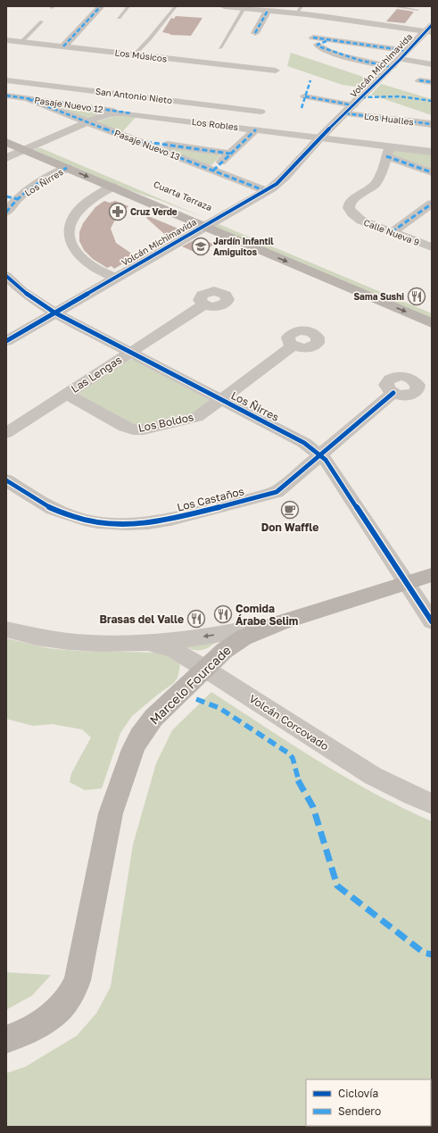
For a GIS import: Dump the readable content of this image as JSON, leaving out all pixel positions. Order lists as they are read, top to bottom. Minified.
{"streets":{"main road":["Cuarta Terraza","Marcelo Fourcade"],"street":["Los Músicos","Volcán Michimavida","San Antonio Nieto","Pasaje Nuevo 12","Los Hualles","Los Robles","Pasaje Nuevo 13","Los Ñirres","Calle Nueva 9","Las Lengas","Los Boldos","Los Castaños","Volcán Corcovado"]},"crossings":[["Volcán Michimavida","Los Hualles"],["Volcán Michimavida","Los Robles"],["Volcán Michimavida","Pasaje Nuevo 13"],["Volcán Michimavida","Los Ñirres"],["Volcán Michimavida","Cuarta Terraza"],["Pasaje Nuevo 12","Los Robles"],["Pasaje Nuevo 12","Pasaje Nuevo 13"],["Los Robles","Pasaje Nuevo 13"],["Los Robles","Cuarta Terraza"],["Los Robles","Calle Nueva 9"],["Los Ñirres","Cuarta Terraza"],["Los Ñirres","Las Lengas"],["Los Ñirres","Los Boldos"],["Los Ñirres","Los Castaños"],["Los Ñirres","Marcelo Fourcade"],["Las Lengas","Los Boldos"],["Marcelo Fourcade","Volcán Corcovado"]],"places":{"pharmacy":["Cruz Verde"],"school or university":["Jardín Infantil Amiguitos"],"restaurant":["Sama Sushi","Comida Árabe Selim","Brasas del Valle"],"cafe":["Don Waffle"]},"legend":["Ciclovía","Sendero"]}
